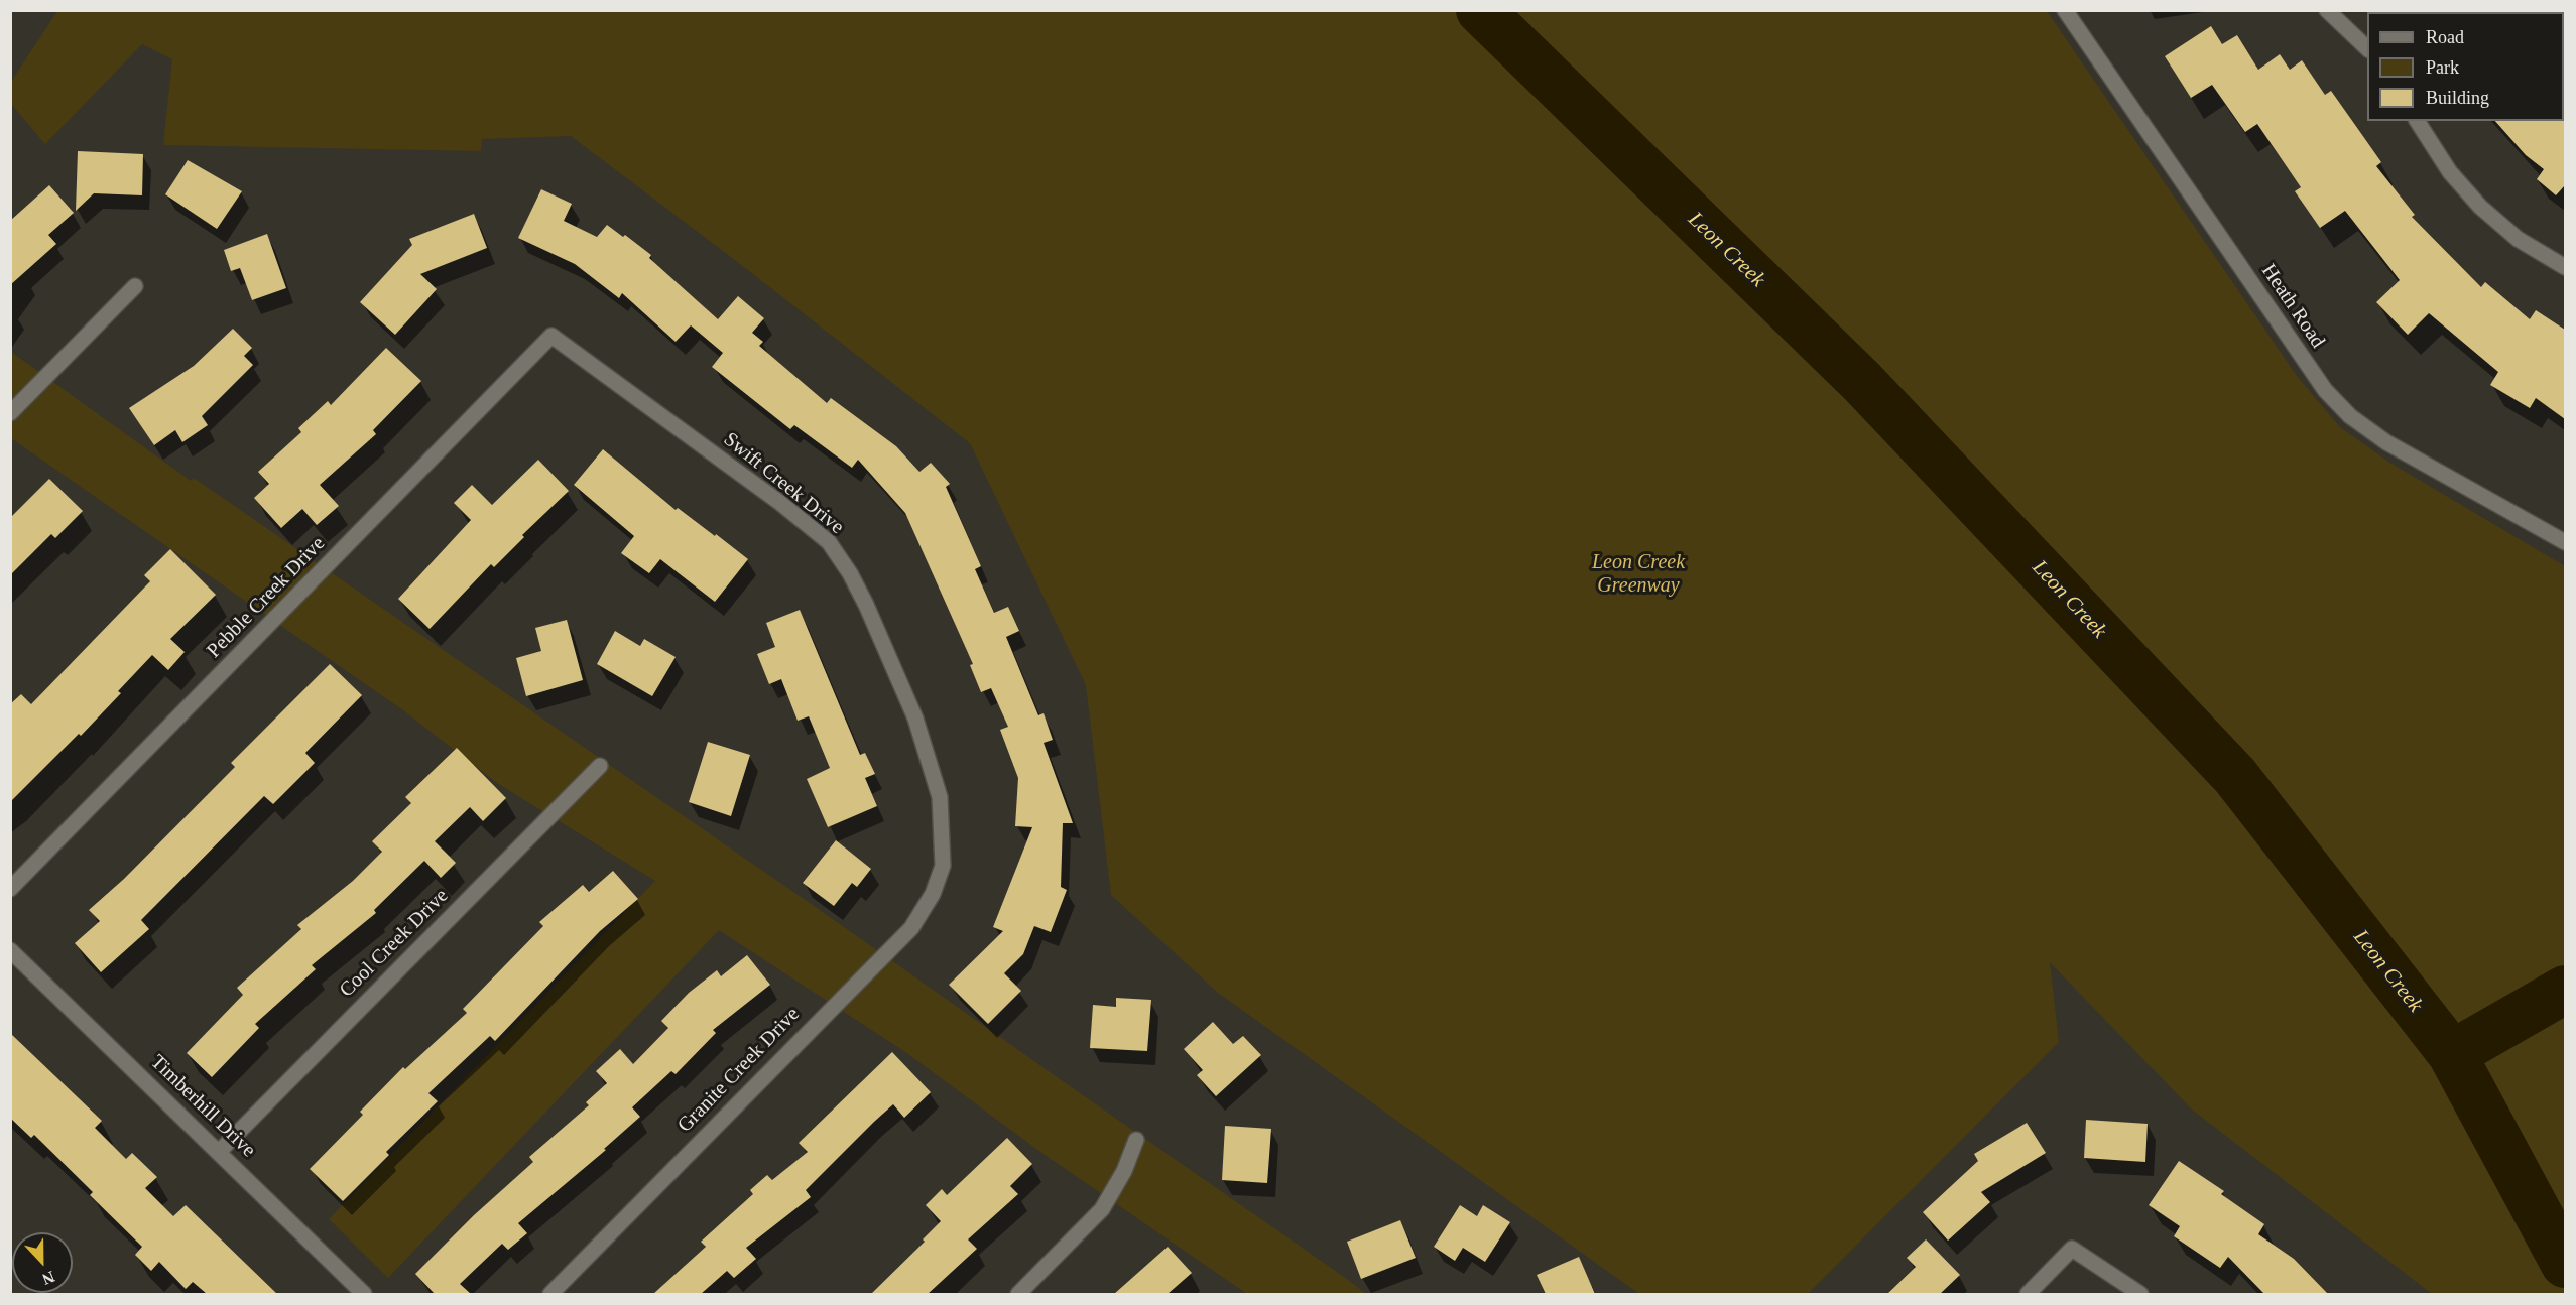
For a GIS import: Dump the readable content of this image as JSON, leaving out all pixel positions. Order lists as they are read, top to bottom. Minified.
{"streets":{"street":["Heath Road","Swift Creek Drive","Pebble Creek Drive","Cool Creek Drive","Granite Creek Drive","Timberhill Drive"]},"crossings":[["Swift Creek Drive","Pebble Creek Drive"],["Swift Creek Drive","Granite Creek Drive"],["Cool Creek Drive","Timberhill Drive"]],"water":["Leon Creek"],"parks":["Leon Creek Greenway"],"legend":["Road","Park","Building"],"north":"bottom"}
